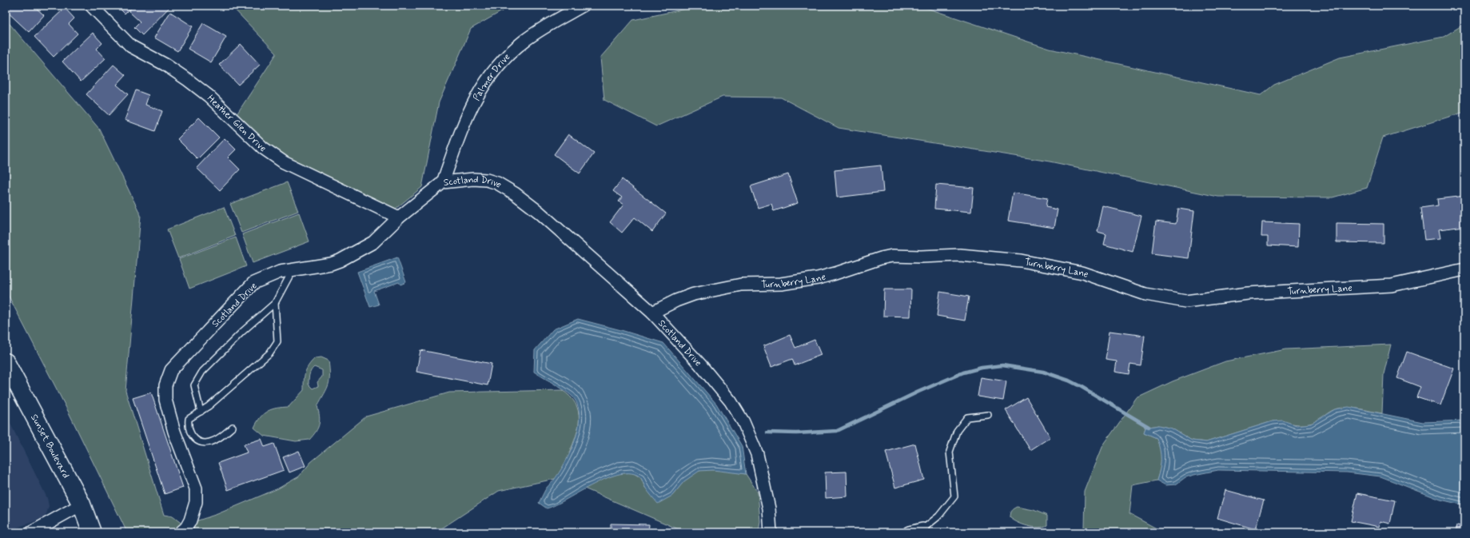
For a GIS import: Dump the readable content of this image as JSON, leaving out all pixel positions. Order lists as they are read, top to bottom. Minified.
{"streets":{"main road":["Sunset Boulevard"],"street":["Palmer Drive","Heather Glen Drive","Scotland Drive","Turnberry Lane"]},"crossings":[["Palmer Drive","Scotland Drive"],["Heather Glen Drive","Scotland Drive"],["Scotland Drive","Turnberry Lane"]]}
